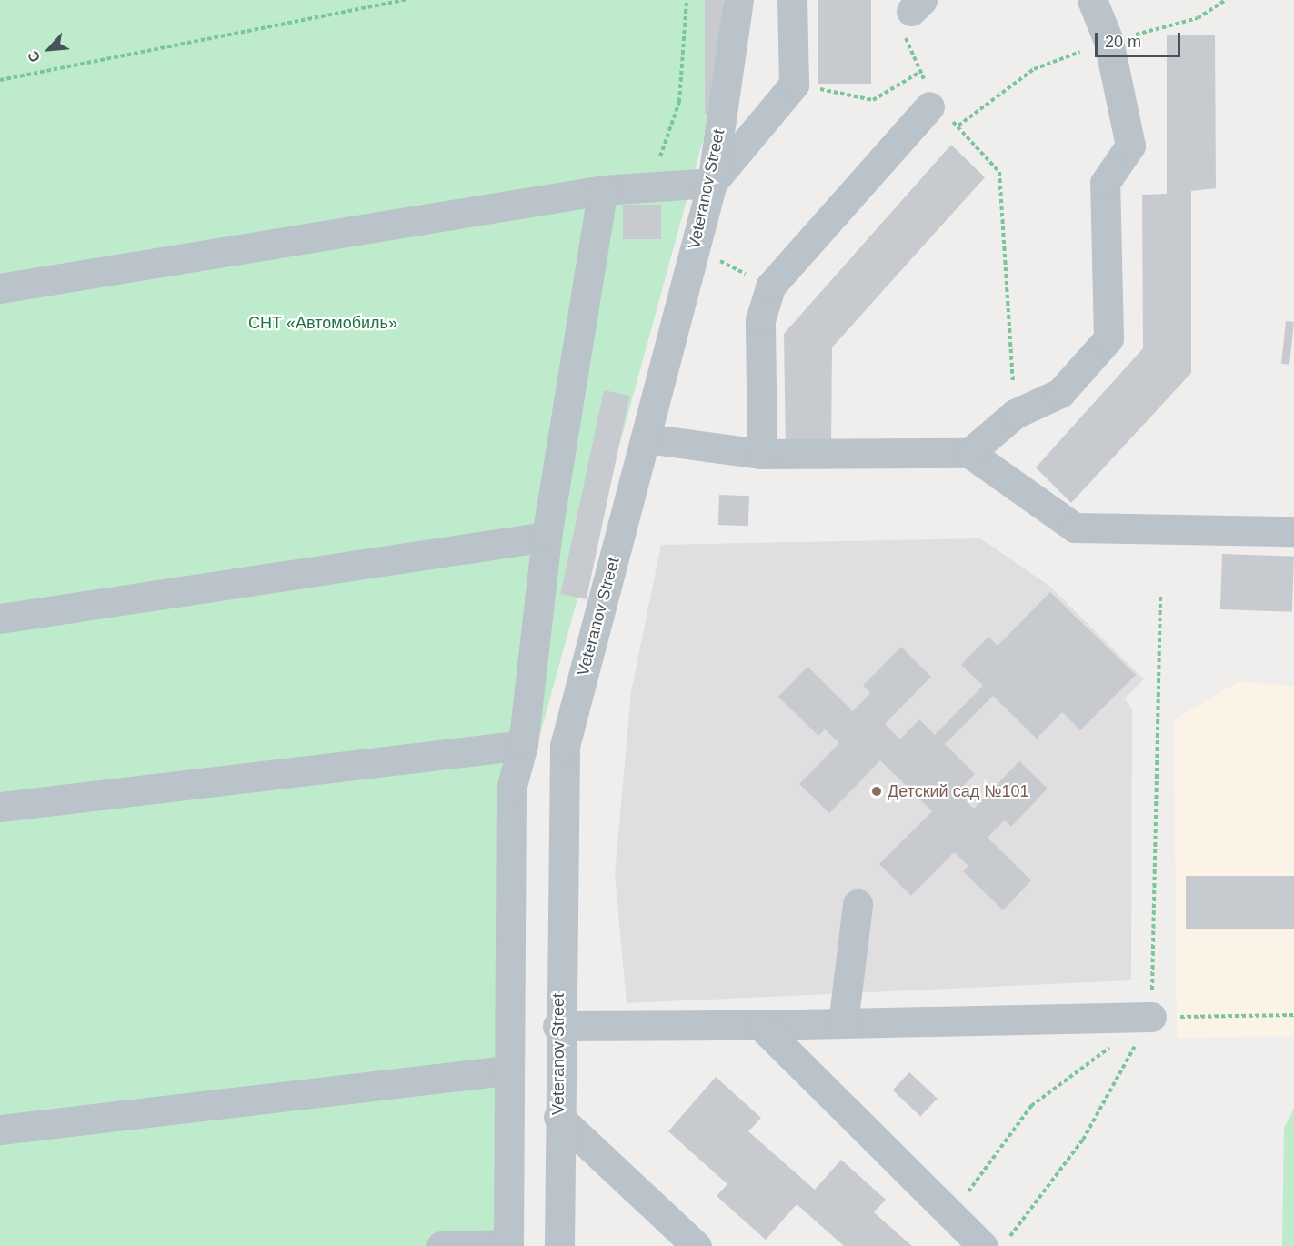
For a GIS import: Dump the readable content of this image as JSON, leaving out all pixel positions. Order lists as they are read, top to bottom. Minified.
{"streets":{"street":["Veteranov Street"]},"parks":["СНТ «Автомобиль»"],"places":["Детский сад №101"],"scale_bar":"20 m","north":"bottom left"}
